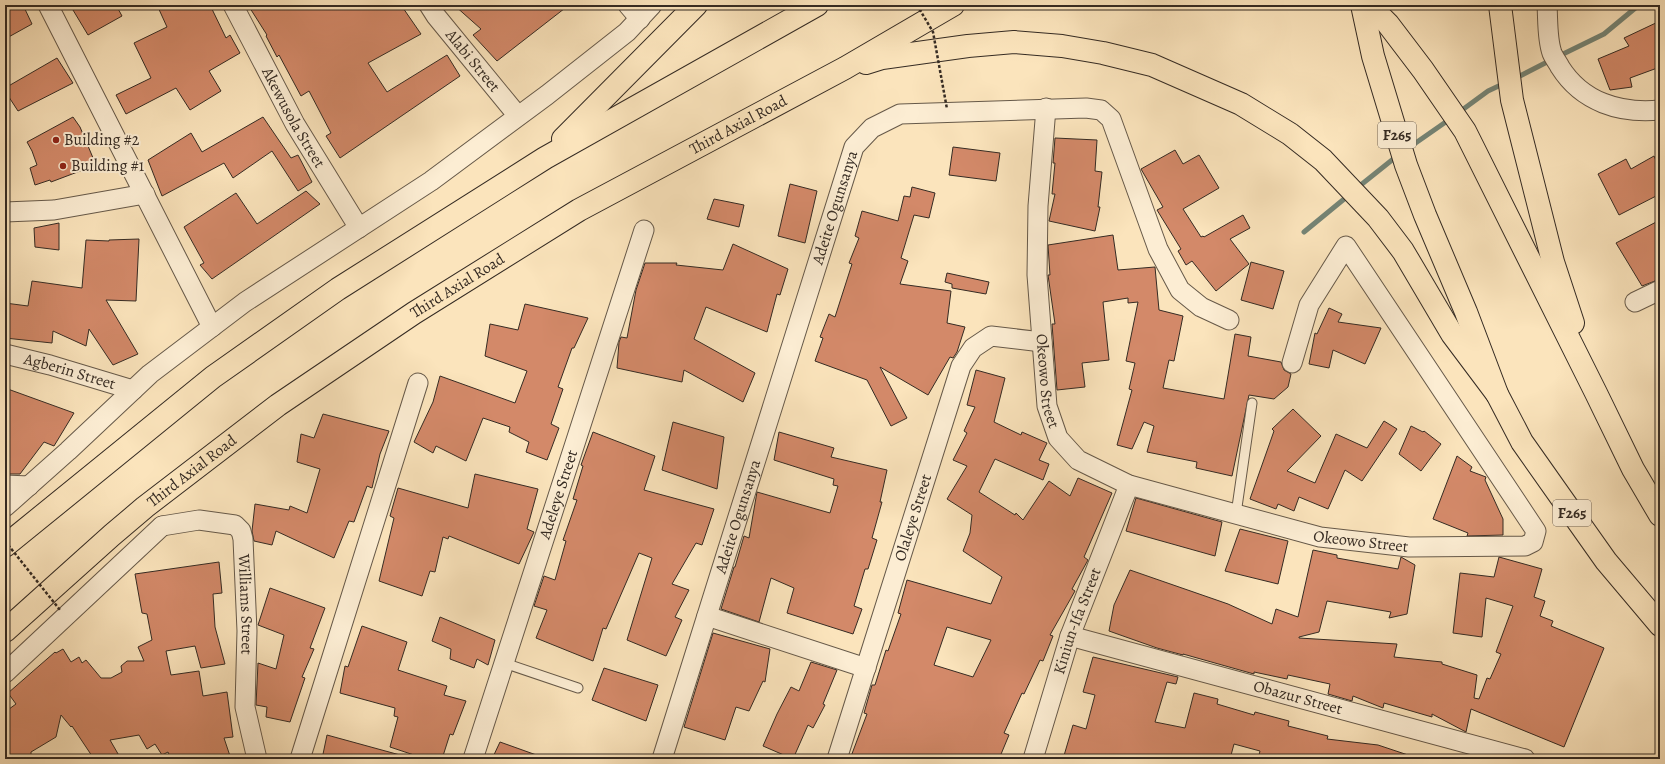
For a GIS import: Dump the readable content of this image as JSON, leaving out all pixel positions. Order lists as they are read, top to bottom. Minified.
{"streets":{"highway":["Third Axial Road","F265"],"street":["Alabi Street","Akewusola Street","Adeite Ogunsanya","Agberin Street","Okeowo Street","Adeleye Street","Olaleye Street","Williams Street","Kiniun-Ifa Street","Obazur Street"]},"crossings":[["Adeite Ogunsanya","Okeowo Street"],["Okeowo Street","Olaleye Street"],["Okeowo Street","Kiniun-Ifa Street"],["Kiniun-Ifa Street","Obazur Street"]],"places":["Building #2","Building #1"]}
